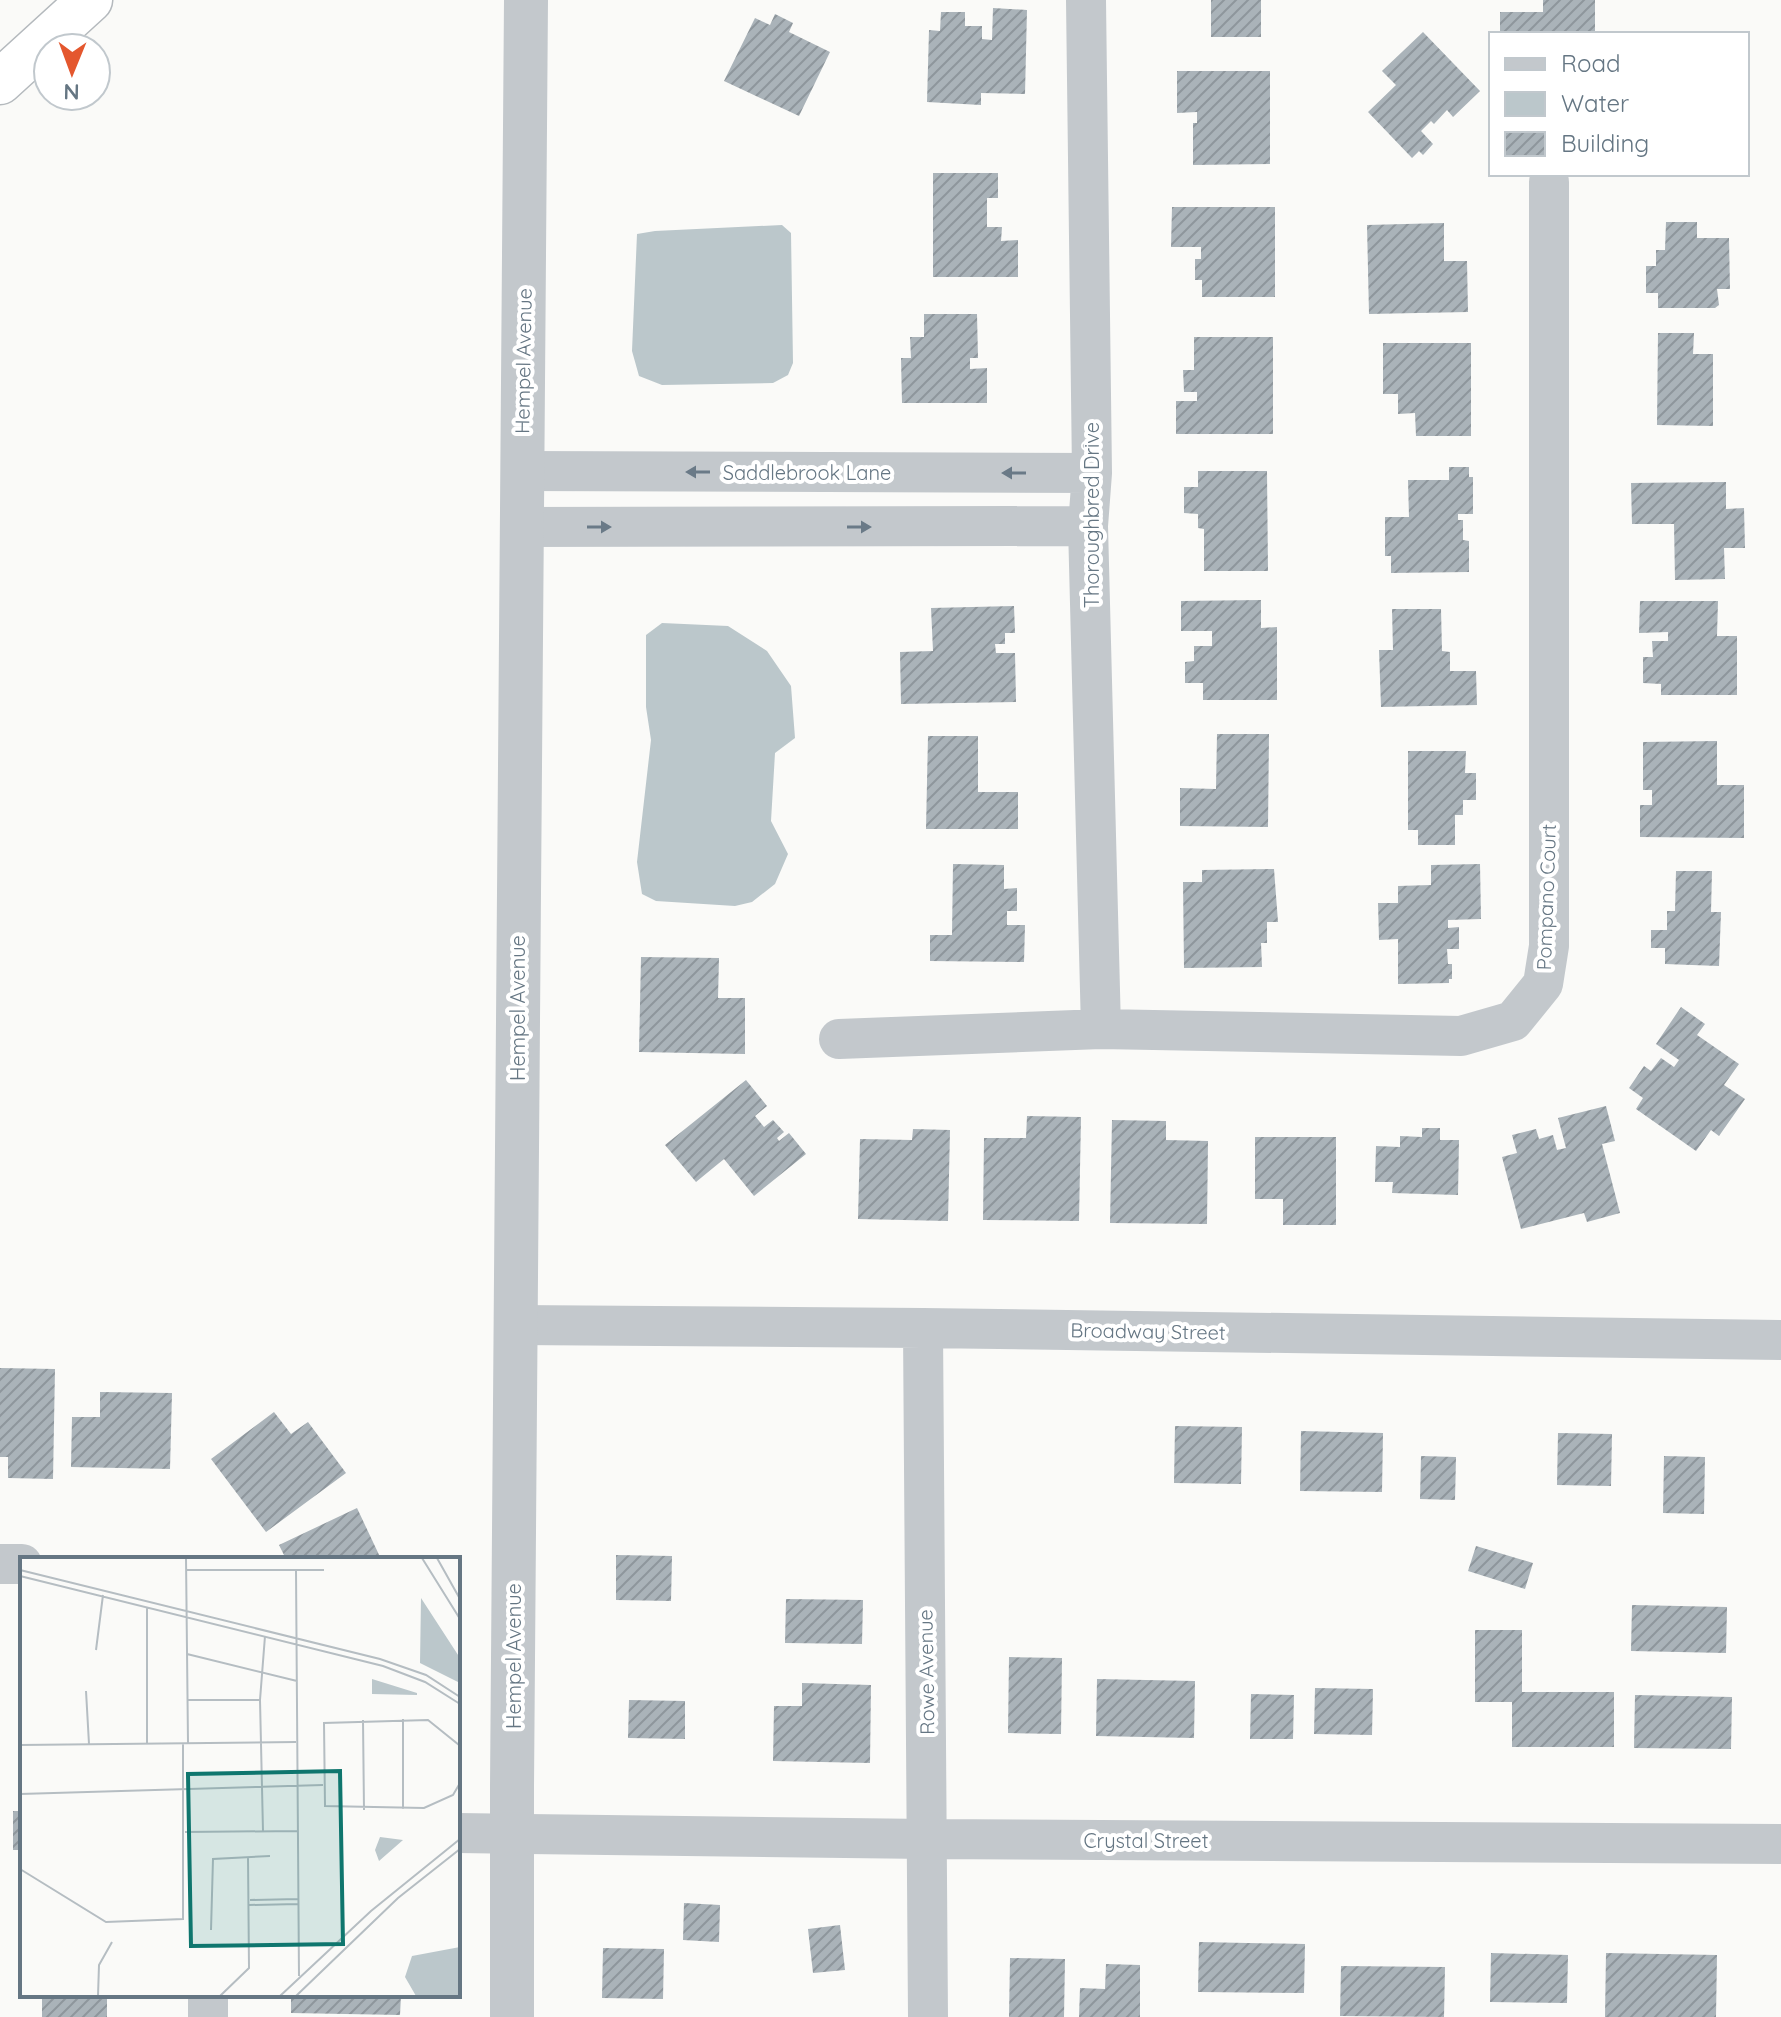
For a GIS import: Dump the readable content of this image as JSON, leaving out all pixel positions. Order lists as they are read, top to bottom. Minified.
{"streets":{"street":["Hempel Avenue","Saddlebrook Lane","Thoroughbred Drive","Pompano Court","Broadway Street","Rowe Avenue","Crystal Street"]},"crossings":[["Hempel Avenue","Saddlebrook Lane"],["Hempel Avenue","Broadway Street"],["Hempel Avenue","Crystal Street"],["Saddlebrook Lane","Thoroughbred Drive"],["Thoroughbred Drive","Pompano Court"],["Broadway Street","Rowe Avenue"],["Rowe Avenue","Crystal Street"]],"legend":["Road","Water","Building"],"north":"bottom"}
